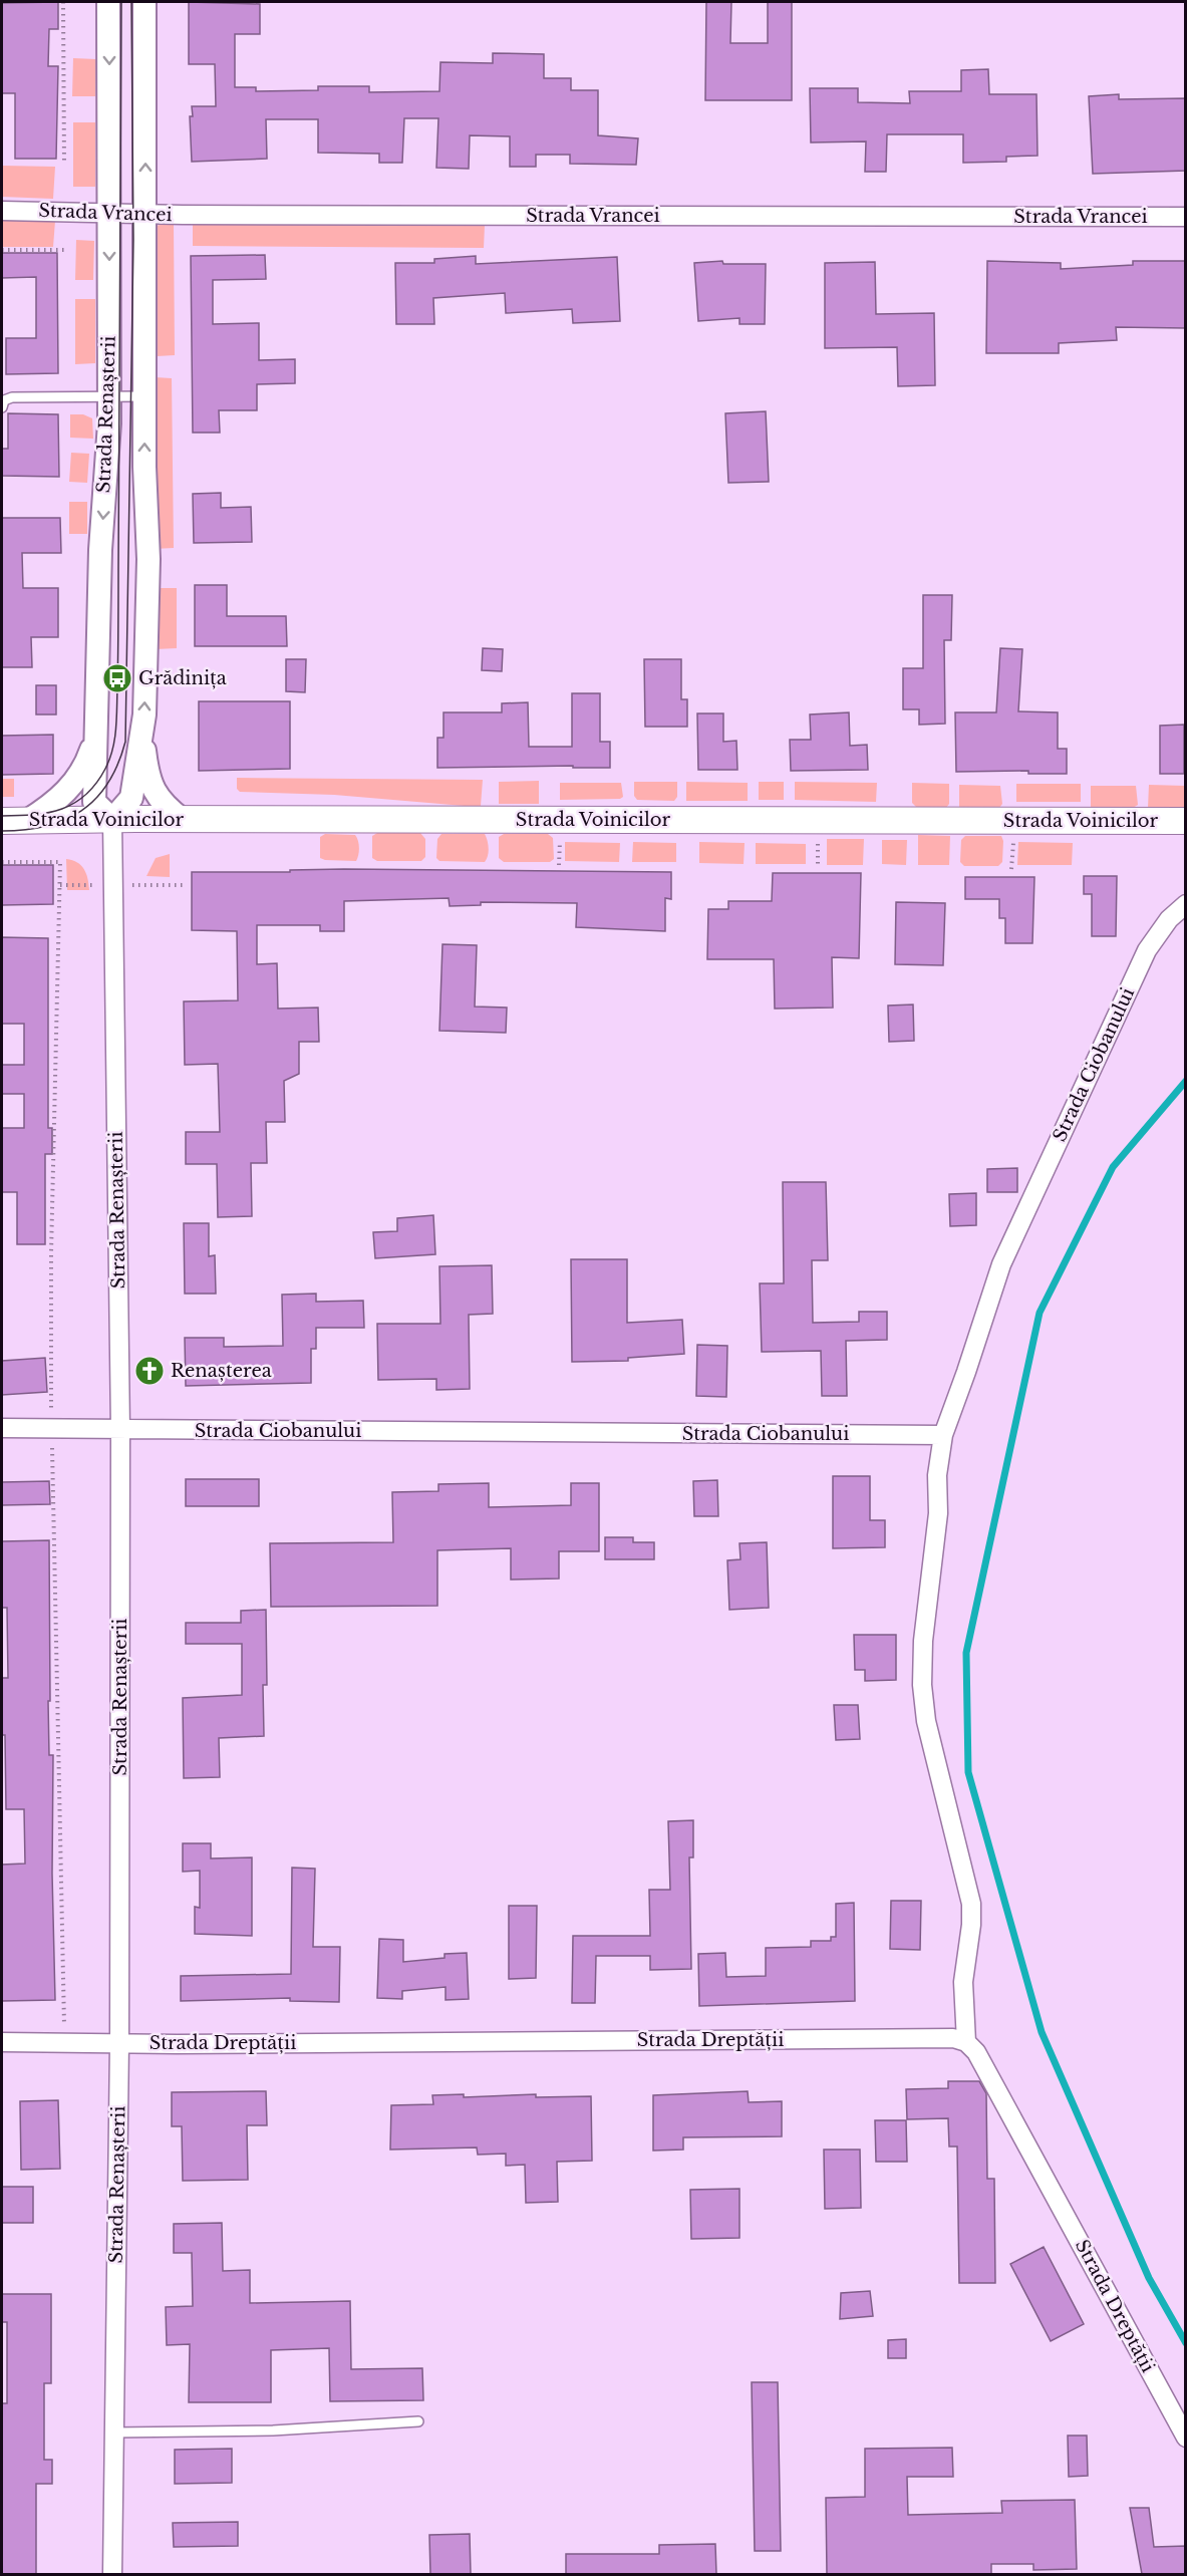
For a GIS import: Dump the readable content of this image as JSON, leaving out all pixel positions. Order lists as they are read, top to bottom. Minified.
{"streets":{"main road":["Strada Voinicilor"],"street":["Strada Vrancei","Strada Renașterii","Strada Ciobanului","Strada Dreptății"]},"crossings":[["Strada Vrancei","Strada Renașterii"],["Strada Renașterii","Strada Voinicilor"],["Strada Renașterii","Strada Ciobanului"],["Strada Renașterii","Strada Dreptății"]],"places":{"bus stop":["Grădinița"],"church":["Renașterea"]}}
